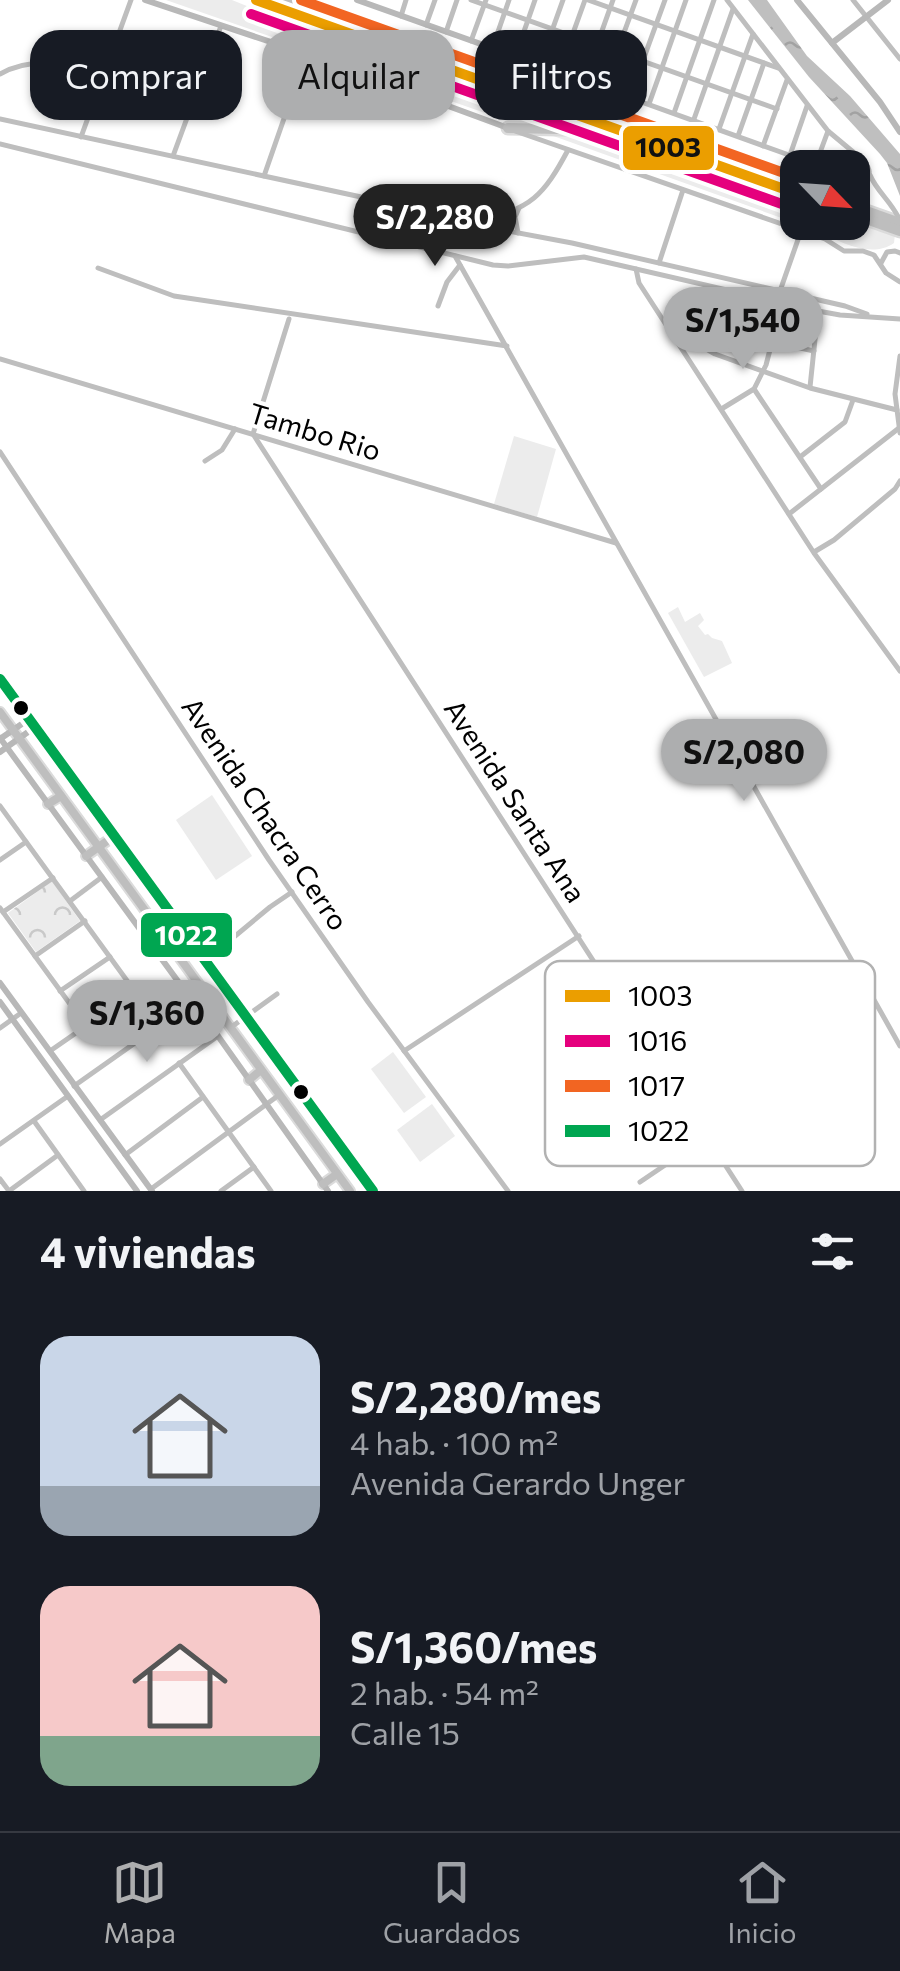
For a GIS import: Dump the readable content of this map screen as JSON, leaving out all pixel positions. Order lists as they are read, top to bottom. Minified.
{"streets":{"street":["Tambo Rio","Avenida Santa Ana","Avenida Chacra Cerro"]},"crossings":[["Tambo Rio","Avenida Santa Ana"]],"lines":["transit line 1003","transit line 1017","transit line 1016","transit line 1022"],"legend":["1003","1016","1017","1022"],"north":"bottom right","page":{"chip":["Comprar","Alquilar","Filtros"],"price":["S/2,280","S/1,540","S/2,080","S/1,360"],"heading":"4 viviendas","list":[{"name":"S/2,280/mes","note":"4 hab. · 100 m² · Avenida Gerardo Unger"},{"name":"S/1,360/mes","note":"2 hab. · 54 m² · Calle 15"}],"tabs":["Mapa","Guardados","Inicio"]}}
